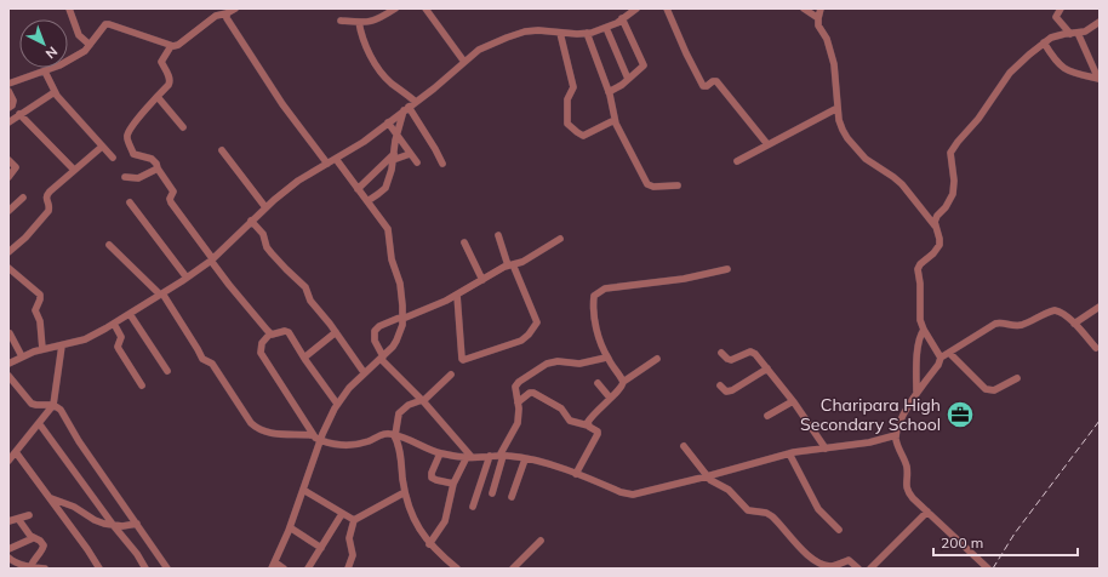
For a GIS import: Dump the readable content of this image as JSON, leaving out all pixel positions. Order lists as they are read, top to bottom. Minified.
{"places":{"office":["Charipara High Secondary School"]},"scale_bar":"200 m","north":"bottom right"}
